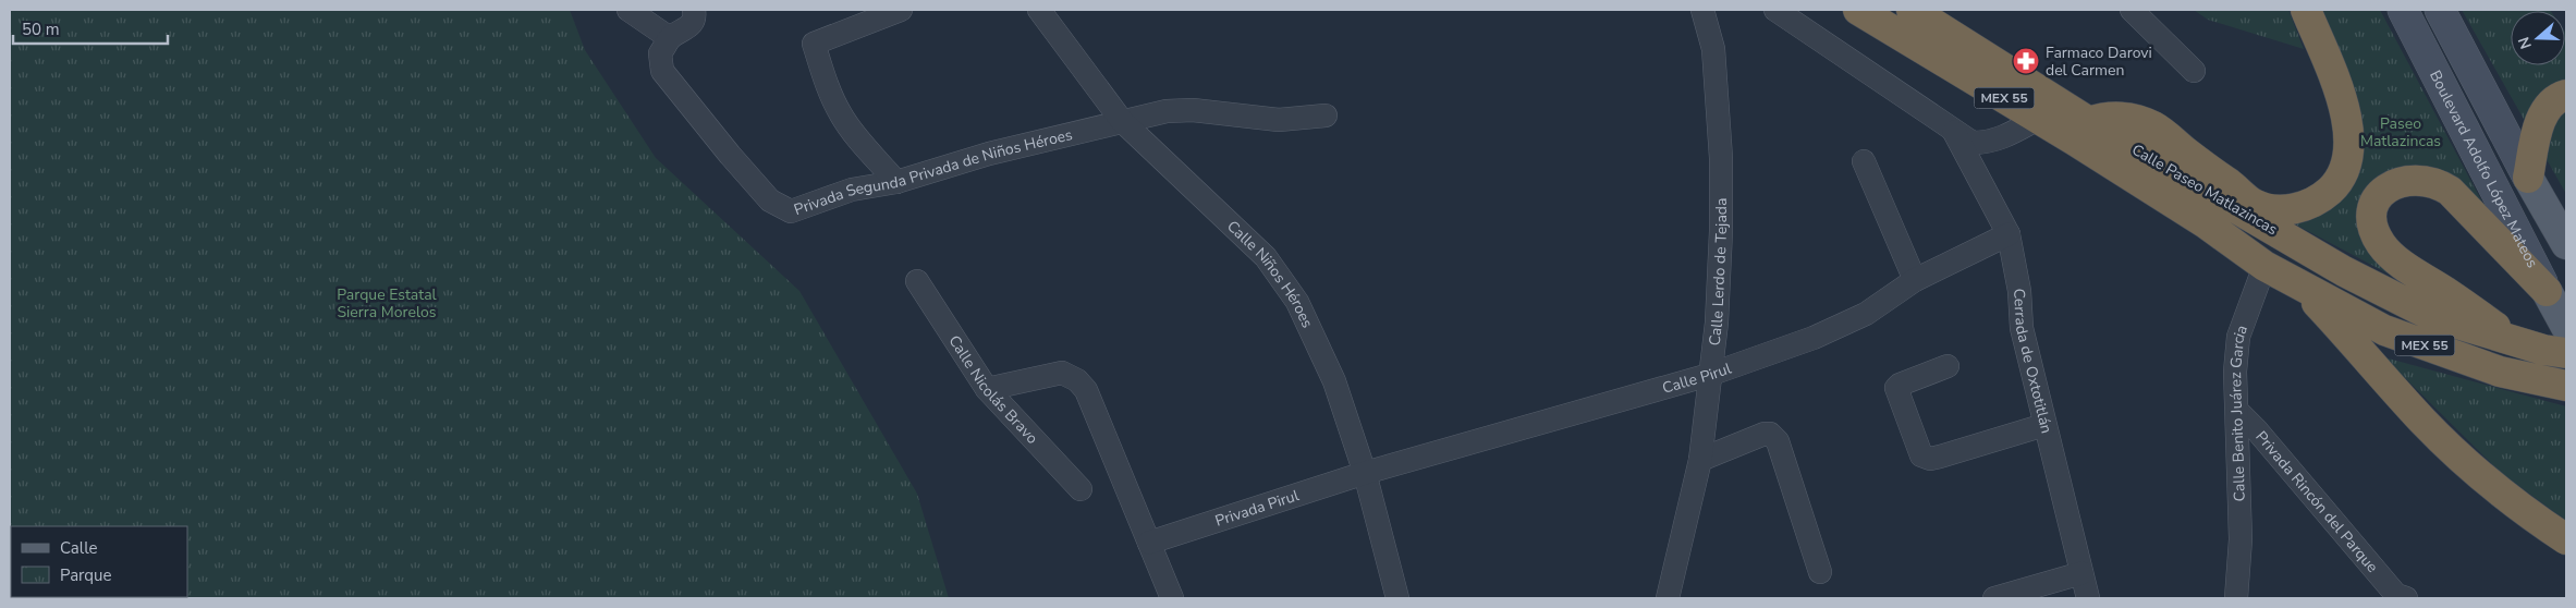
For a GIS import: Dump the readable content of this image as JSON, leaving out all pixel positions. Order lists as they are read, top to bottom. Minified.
{"streets":{"highway":["MEX 55","Calle Paseo Matlazincas"],"main road":["Boulevard Adolfo López Mateos"],"street":["Privada Segunda Privada de Niños Héroes","Calle Lerdo de Tejada","Calle Niños Héroes","Cerrada de Oxtotitlán","Calle Pirul","Calle Nicolás Bravo","Calle Benito Juárez Garcia","Privada Rincón del Parque","Privada Pirul"]},"crossings":[["MEX 55","Calle Paseo Matlazincas"],["Privada Segunda Privada de Niños Héroes","Calle Niños Héroes"],["Calle Paseo Matlazincas","Calle Benito Juárez Garcia"],["Calle Lerdo de Tejada","Calle Pirul"],["Calle Niños Héroes","Calle Pirul"],["Calle Niños Héroes","Privada Pirul"],["Cerrada de Oxtotitlán","Calle Pirul"],["Calle Pirul","Privada Pirul"],["Calle Benito Juárez Garcia","Privada Rincón del Parque"]],"parks":["Paseo Matlazincas","Parque Estatal Sierra Morelos"],"places":{"pharmacy":["Farmaco Darovi del Carmen"]},"legend":["Calle","Parque"],"scale_bar":"50 m","north":"left"}
